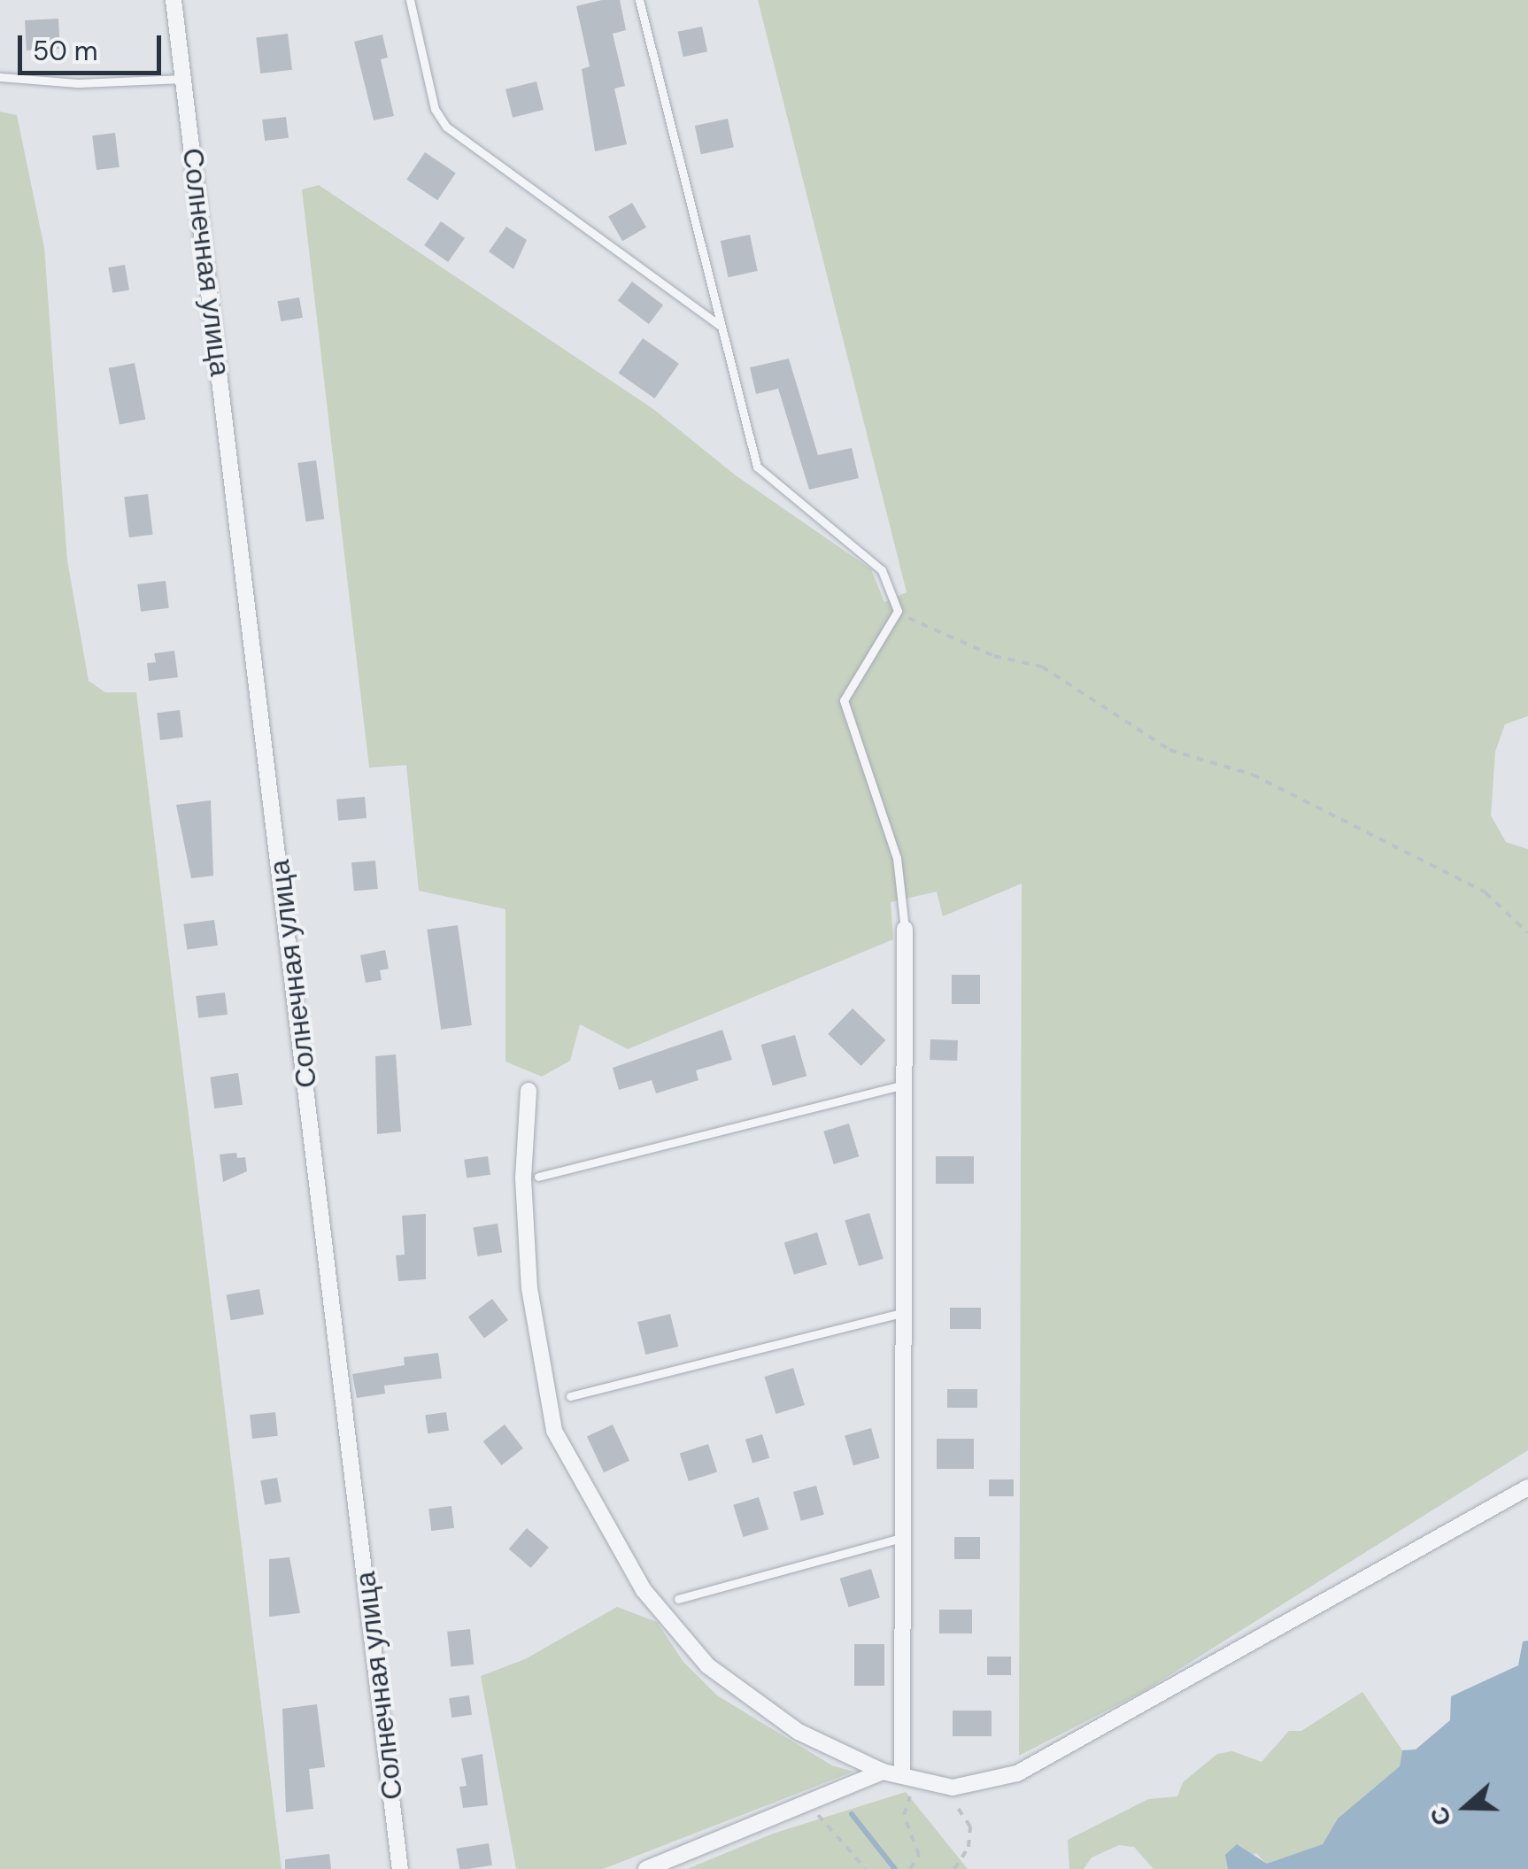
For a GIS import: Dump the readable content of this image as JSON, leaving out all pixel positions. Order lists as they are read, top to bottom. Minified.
{"streets":{"street":["Солнечная улица"]},"scale_bar":"50 m","north":"left"}
